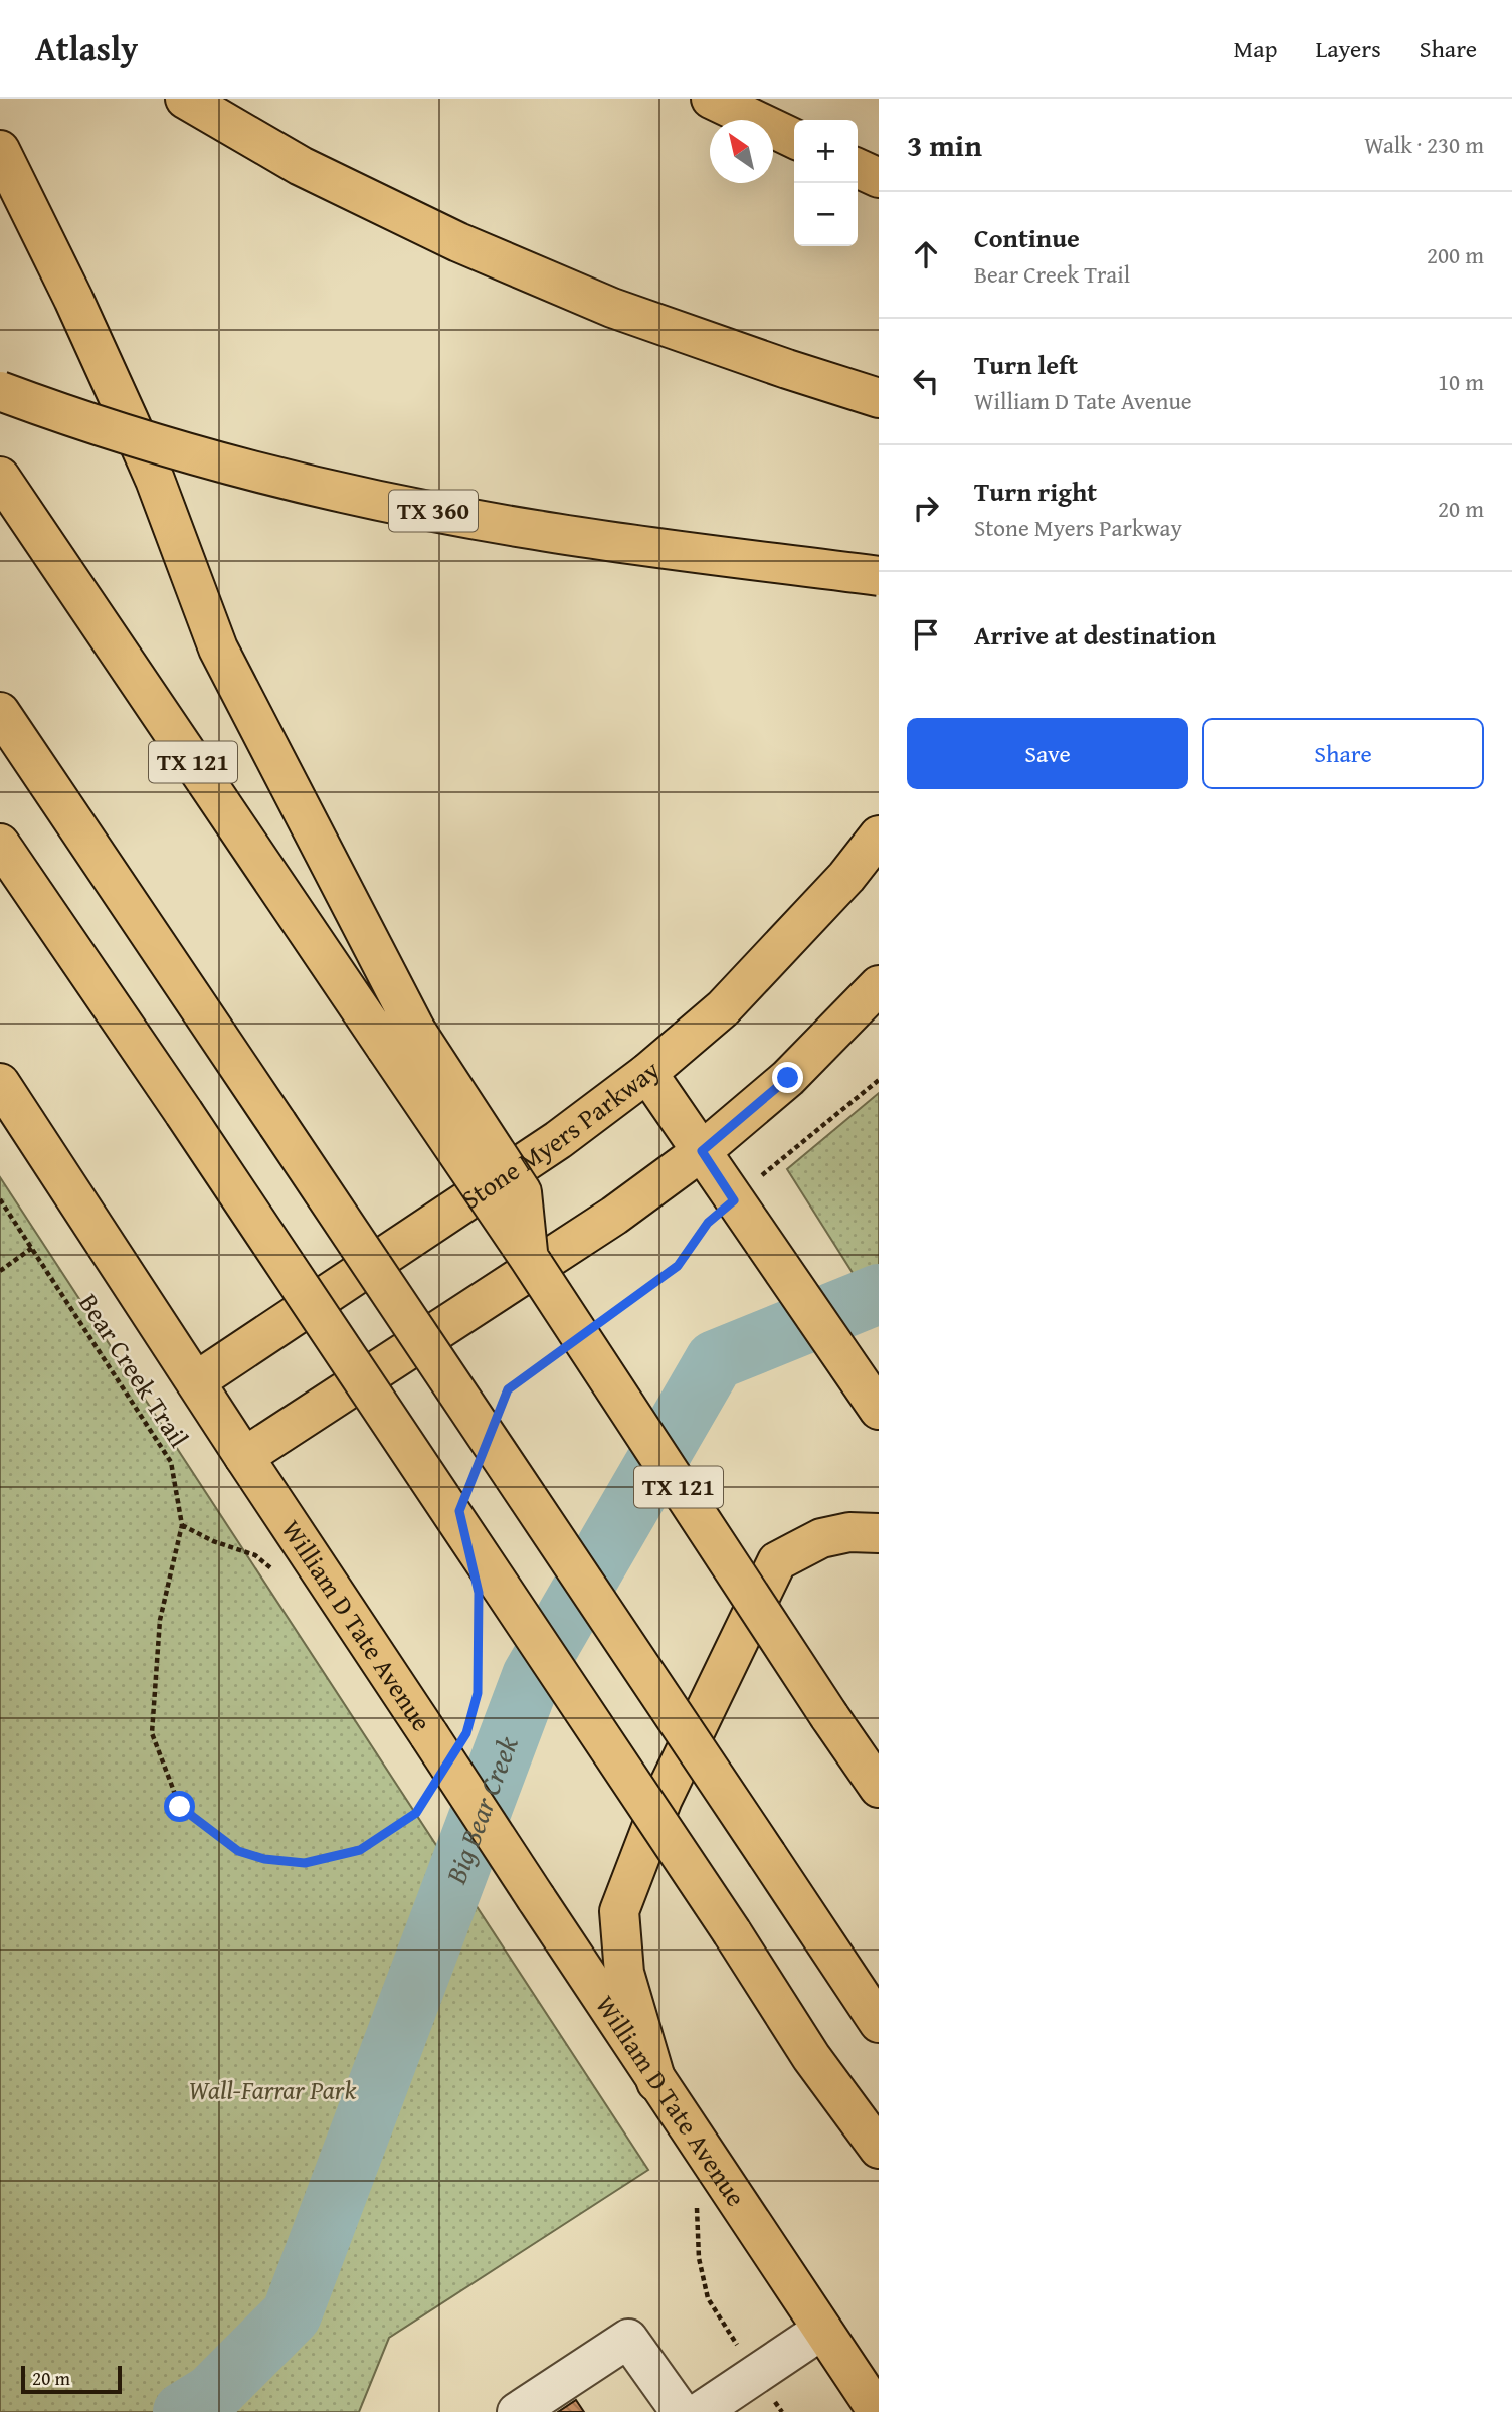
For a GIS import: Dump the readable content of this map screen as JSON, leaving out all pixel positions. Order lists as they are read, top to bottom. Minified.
{"streets":{"main road":["TX 360","TX 121","Stone Myers Parkway","William D Tate Avenue"],"path":["Bear Creek Trail"]},"crossings":[["Stone Myers Parkway","William D Tate Avenue"]],"water":["Big Bear Creek"],"parks":["Wall-Farrar Park"],"scale_bar":"20 m","north":"top left","page":{"header":"Atlasly","nav":["Map","Layers","Share"],"heading":["3 min","Walk · 230 m"],"map_buttons":["+","−"],"list":[["Continue","Bear Creek Trail","200 m"],["Turn left","William D Tate Avenue","10 m"],["Turn right","Stone Myers Parkway","20 m"],"Arrive at destination"],"buttons":["Save","Share"],"scale":"20 m"}}
